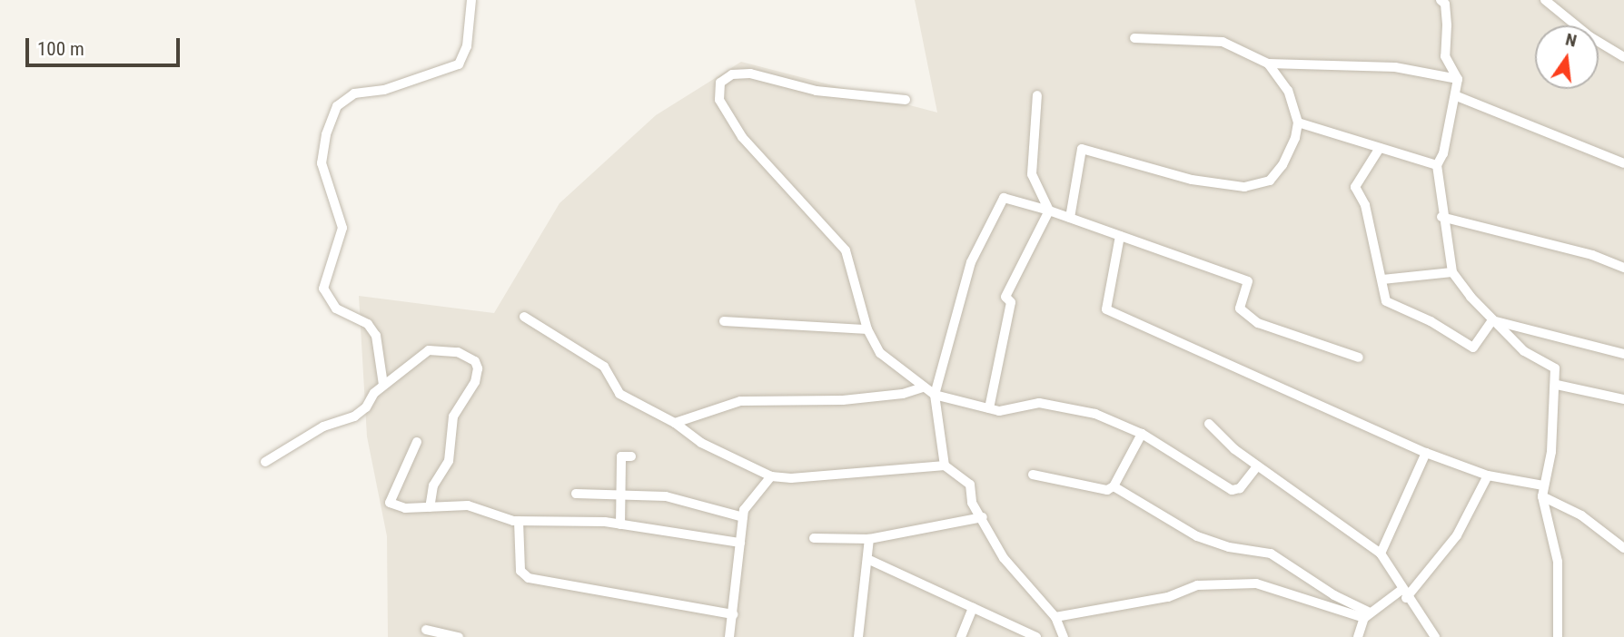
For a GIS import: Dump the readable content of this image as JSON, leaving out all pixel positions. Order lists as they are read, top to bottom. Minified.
{"scale_bar":"100 m","north":"top"}
